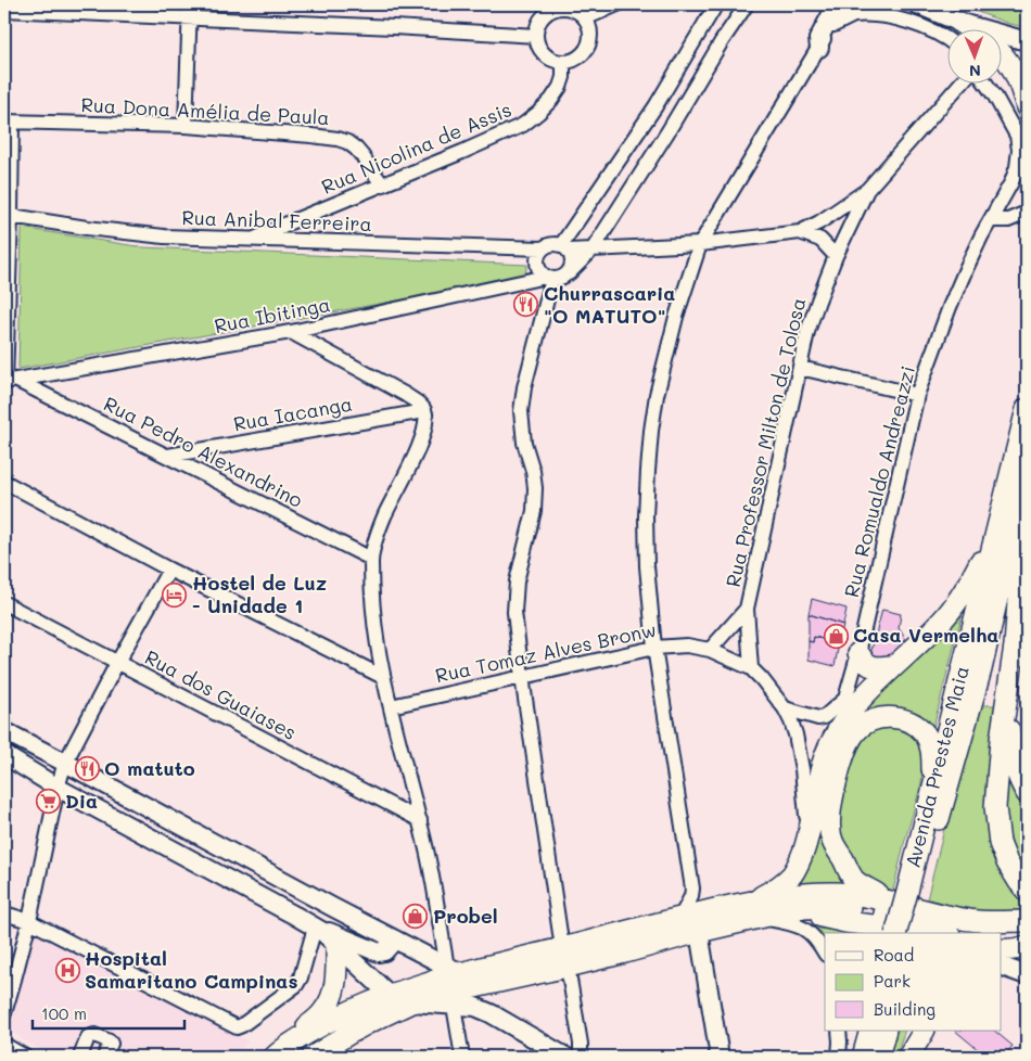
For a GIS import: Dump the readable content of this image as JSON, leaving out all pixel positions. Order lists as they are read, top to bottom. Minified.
{"streets":{"highway":["Avenida Prestes Maia"],"street":["Rua Dona Amélia de Paula","Rua Nicolina de Assis","Rua Anibal Ferreira","Rua Ibitinga","Rua Iacanga","Rua Professor Milton de Tolosa","Rua Pedro Alexandrino","Rua Romualdo Andreazzi","Rua Tomaz Alves Bronw","Rua dos Guaiases"]},"crossings":[["Rua Dona Amélia de Paula","Rua Nicolina de Assis"],["Rua Nicolina de Assis","Rua Anibal Ferreira"],["Rua Anibal Ferreira","Rua Ibitinga"],["Rua Anibal Ferreira","Rua Professor Milton de Tolosa"],["Rua Ibitinga","Rua Pedro Alexandrino"],["Rua Iacanga","Rua Pedro Alexandrino"],["Rua Professor Milton de Tolosa","Rua Tomaz Alves Bronw"],["Rua Romualdo Andreazzi","Rua Tomaz Alves Bronw"]],"places":{"restaurant":["Churrascaria \"O MATUTO\"","O matuto"],"hotel":["Hostel de Luz - Unidade 1"],"shop":["Casa Vermelha","Probel"],"supermarket":["Dia"],"hospital":["Hospital Samaritano Campinas"]},"legend":["Road","Park","Building"],"scale_bar":"100 m","north":"bottom"}
